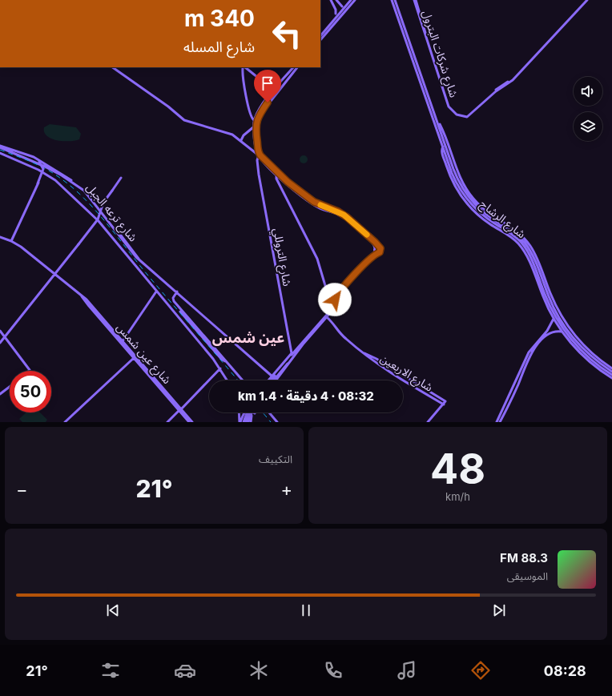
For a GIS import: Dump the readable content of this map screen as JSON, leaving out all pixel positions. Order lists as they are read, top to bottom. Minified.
{"streets":{"street":["شارع شركات البترول","شارع ترعه الجبل","شارع الرشاح","شارع التروللي","شارع عين شمس","شارع الاربعين"]},"districts":["عين شمس"],"page":{"turn":["340 m","شارع المسله"],"limit":"50","trip":"08:32 · 4 دقيقة · 1.4 km","tile":[["48","km/h"],"التكييف"],"heat":["−","21°","+"],"song":["88.3 FM","الموسيقى"],"tabs":["08:28","21°"]}}
